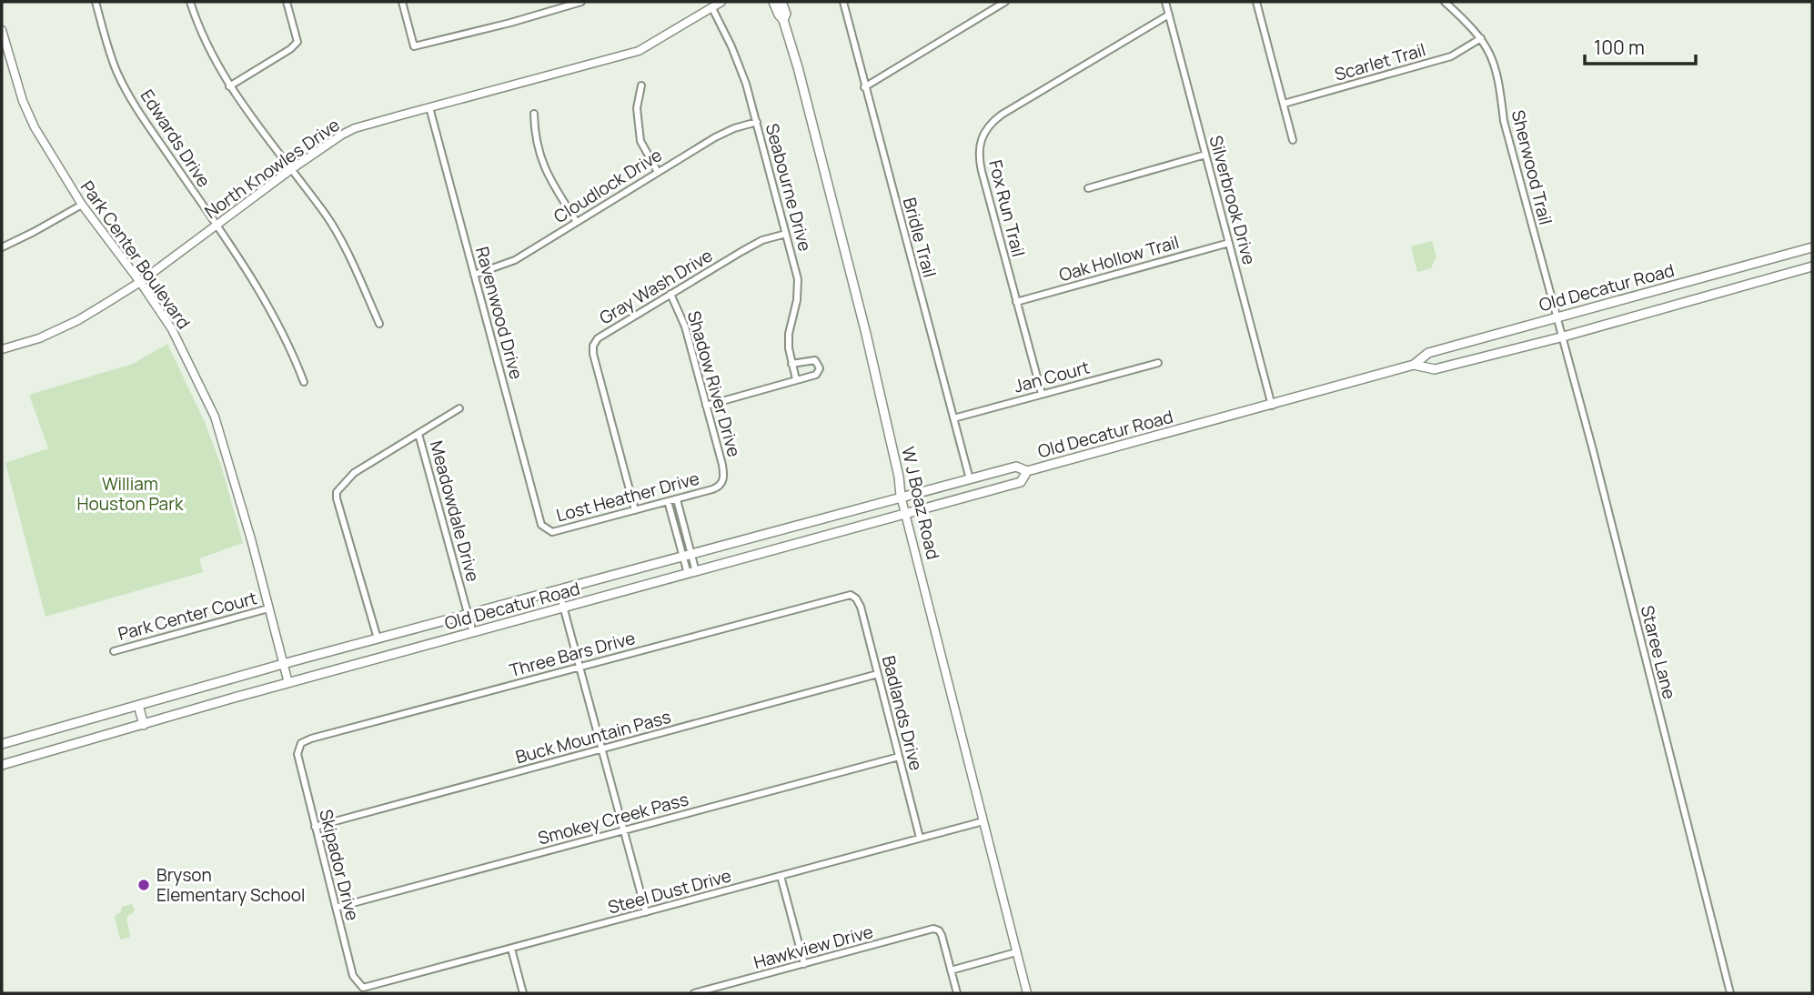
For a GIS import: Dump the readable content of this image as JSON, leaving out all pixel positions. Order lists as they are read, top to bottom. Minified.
{"streets":{"main road":["Old Decatur Road","W J Boaz Road"],"street":["Scarlet Trail","Edwards Drive","Sherwood Trail","North Knowles Drive","Cloudlock Drive","Seabourne Drive","Silverbrook Drive","Fox Run Trail","Bridle Trail","Park Center Boulevard","Oak Hollow Trail","Gray Wash Drive","Ravenwood Drive","Jan Court","Shadow River Drive","Lost Heather Drive","Meadowdale Drive","Park Center Court","Staree Lane","Three Bars Drive","Badlands Drive","Buck Mountain Pass","Smokey Creek Pass","Skipador Drive","Steel Dust Drive","Hawkview Drive"]},"crossings":[["Scarlet Trail","Sherwood Trail"],["Edwards Drive","North Knowles Drive"],["Sherwood Trail","Old Decatur Road"],["Sherwood Trail","Staree Lane"],["North Knowles Drive","Seabourne Drive"],["North Knowles Drive","Park Center Boulevard"],["North Knowles Drive","Ravenwood Drive"],["Cloudlock Drive","Seabourne Drive"],["Cloudlock Drive","Ravenwood Drive"],["Seabourne Drive","Gray Wash Drive"],["Silverbrook Drive","Fox Run Trail"],["Silverbrook Drive","Oak Hollow Trail"],["Silverbrook Drive","Old Decatur Road"],["Fox Run Trail","Oak Hollow Trail"],["Fox Run Trail","Jan Court"],["Bridle Trail","Old Decatur Road"],["Bridle Trail","Jan Court"],["Park Center Boulevard","Old Decatur Road"],["Park Center Boulevard","Park Center Court"],["Gray Wash Drive","Shadow River Drive"],["Gray Wash Drive","Lost Heather Drive"],["Old Decatur Road","W J Boaz Road"],["Old Decatur Road","Meadowdale Drive"],["Old Decatur Road","Staree Lane"],["Ravenwood Drive","Lost Heather Drive"],["Shadow River Drive","Lost Heather Drive"],["W J Boaz Road","Steel Dust Drive"],["Three Bars Drive","Badlands Drive"],["Three Bars Drive","Skipador Drive"],["Badlands Drive","Buck Mountain Pass"],["Badlands Drive","Smokey Creek Pass"],["Badlands Drive","Steel Dust Drive"],["Buck Mountain Pass","Skipador Drive"],["Smokey Creek Pass","Skipador Drive"],["Skipador Drive","Steel Dust Drive"]],"parks":["William Houston Park"],"places":["Bryson Elementary School"],"scale_bar":"100 m"}
